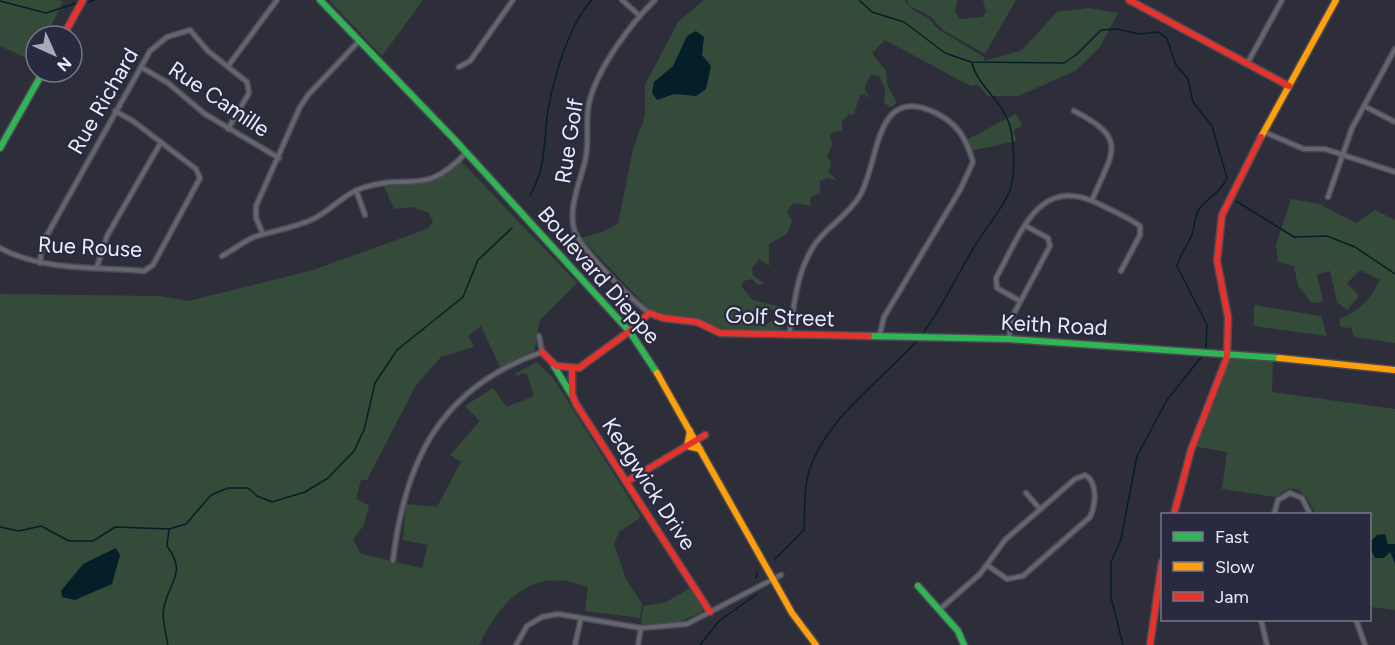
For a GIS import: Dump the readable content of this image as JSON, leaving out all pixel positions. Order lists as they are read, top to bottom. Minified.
{"streets":{"street":["Rue Camille","Rue Richard","Rue Golf","Rue Rouse","Boulevard Dieppe","Golf Street","Keith Road","Kedgwick Drive"]},"crossings":[["Rue Camille","Rue Richard"],["Rue Richard","Rue Rouse"],["Rue Golf","Golf Street"],["Golf Street","Keith Road"]],"legend":["Fast","Slow","Jam"],"north":"bottom right"}
